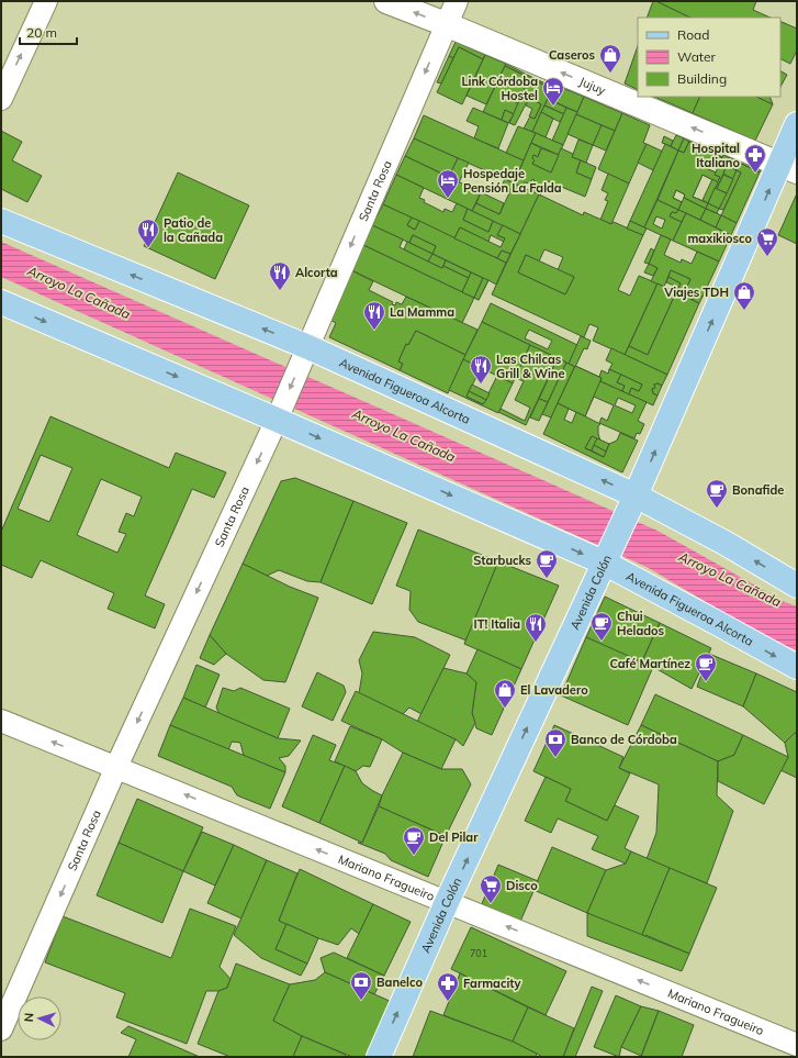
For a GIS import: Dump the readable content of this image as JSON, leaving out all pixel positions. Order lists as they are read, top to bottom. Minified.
{"streets":{"main road":["Avenida Figueroa Alcorta","Avenida Colón"],"street":["Jujuy","Santa Rosa","Mariano Fragueiro"]},"crossings":[["Jujuy","Santa Rosa"],["Jujuy","Avenida Colón"],["Santa Rosa","Avenida Figueroa Alcorta"],["Santa Rosa","Mariano Fragueiro"],["Avenida Figueroa Alcorta","Avenida Colón"],["Avenida Colón","Mariano Fragueiro"]],"one_way":["Jujuy","Santa Rosa","Avenida Colón","Mariano Fragueiro"],"water":["Arroyo La Cañada"],"places":{"shop":["Caseros","Viajes TDH","El Lavadero"],"hotel":["Link Córdoba Hostel","Hospedaje Pensión La Falda"],"pharmacy":["Hospital Italiano","Farmacity"],"restaurant":["Patio de la Cañada","Alcorta","La Mamma","Las Chilcas Grill & Wine","IT! Italia"],"supermarket":["maxikiosco","Disco"],"cafe":["Bonafide","Starbucks","Chui Helados","Café Martínez","Del Pilar"],"bank":["Banco de Córdoba","Banelco"]},"house_numbers":["701"],"legend":["Road","Water","Building"],"scale_bar":"20 m","north":"left"}
